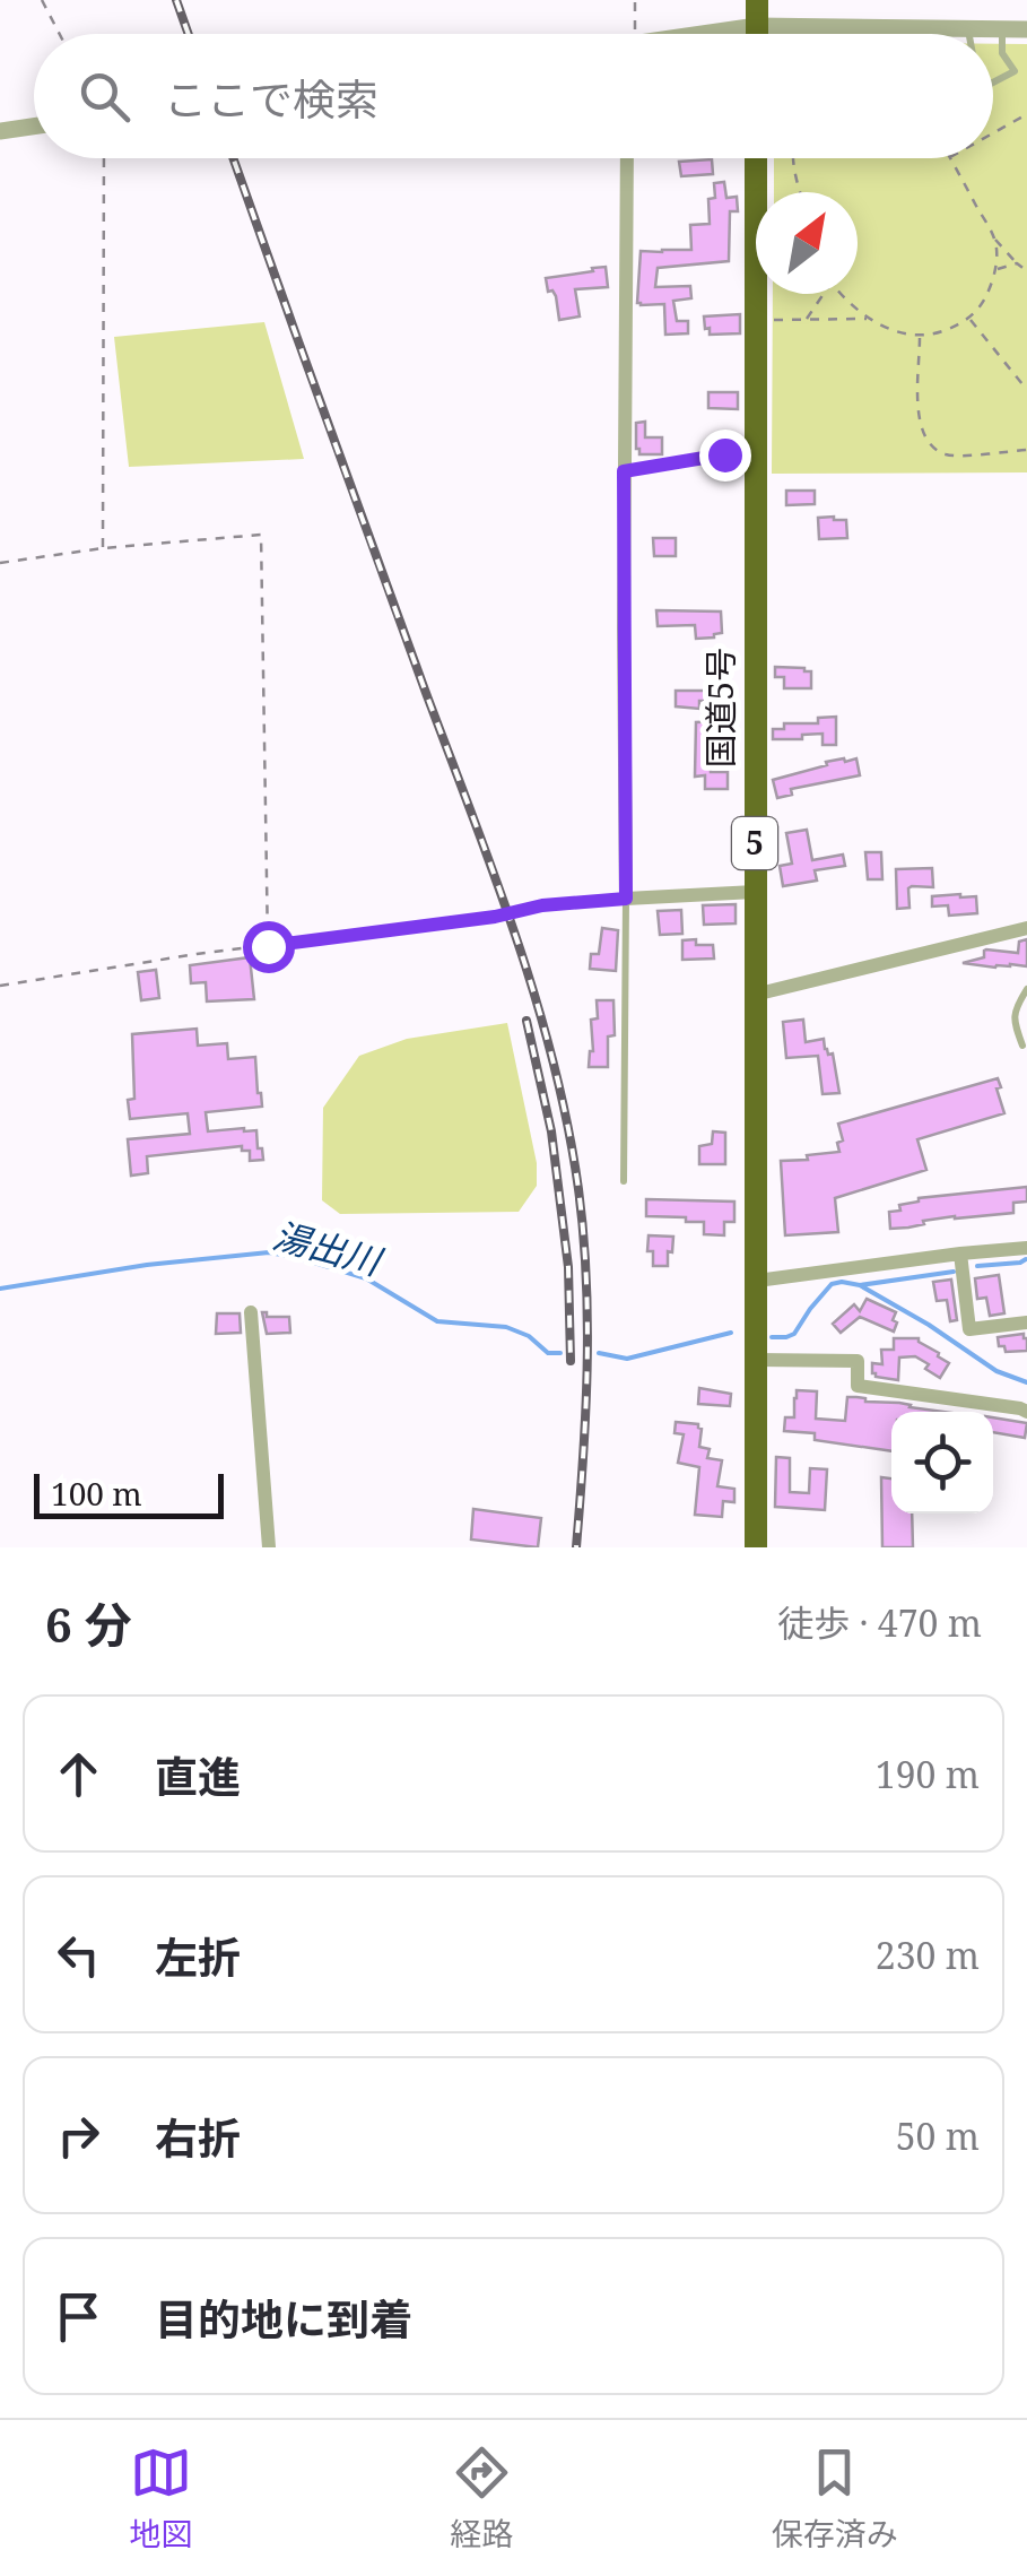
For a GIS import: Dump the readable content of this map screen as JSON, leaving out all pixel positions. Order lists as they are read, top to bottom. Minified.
{"streets":{"highway":["国道5号","5"]},"water":["湯出川"],"scale_bar":"100 m","north":"top right","page":{"search":"ここで検索","scale":"100 m","heading":["6 分","徒歩 · 470 m"],"list":[["直進","190 m"],["左折","230 m"],["右折","50 m"],"目的地に到着"],"nav":["地図","経路","保存済み"]}}
